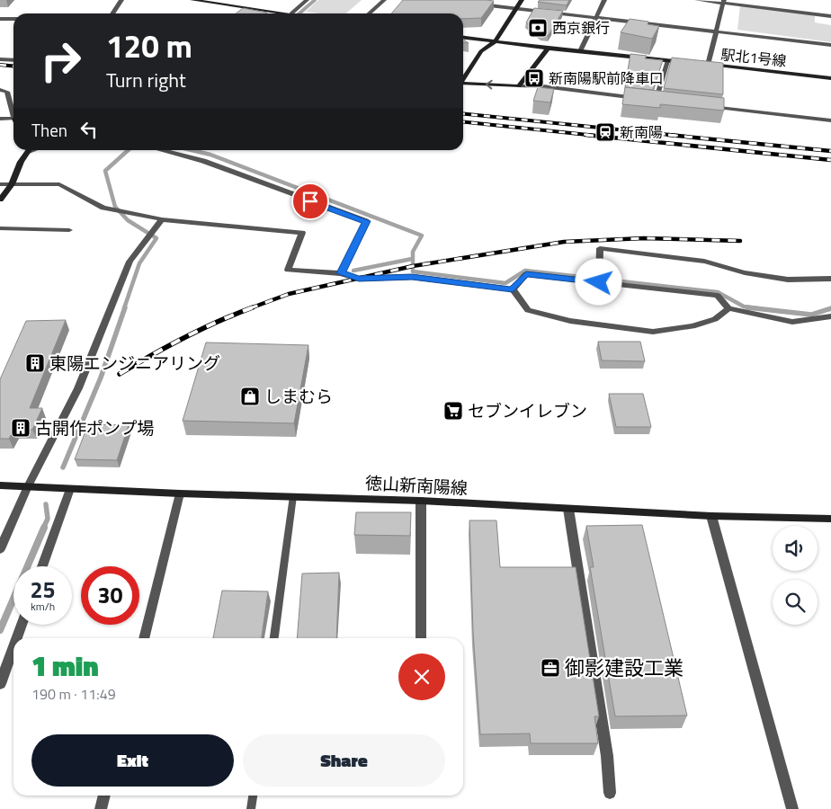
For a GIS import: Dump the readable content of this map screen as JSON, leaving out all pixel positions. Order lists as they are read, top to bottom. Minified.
{"streets":{"street":["駅北1号線","徳山新南陽線"]},"places":{"bank":["西京銀行"],"bus stop":["新南陽駅前降車口"],"station":["新南陽"],"building":["東陽エンジニアリング","古開作ポンプ場"],"shop":["しまむら"],"supermarket":["セブンイレブン"],"office":["御影建設工業"]},"page":{"turn":["120 m","Turn right"],"then":"Then","speed":"25 km/h","limit":"30","heading":["1 min","190 m · 11:49"],"buttons":["Exit","Share"]}}
